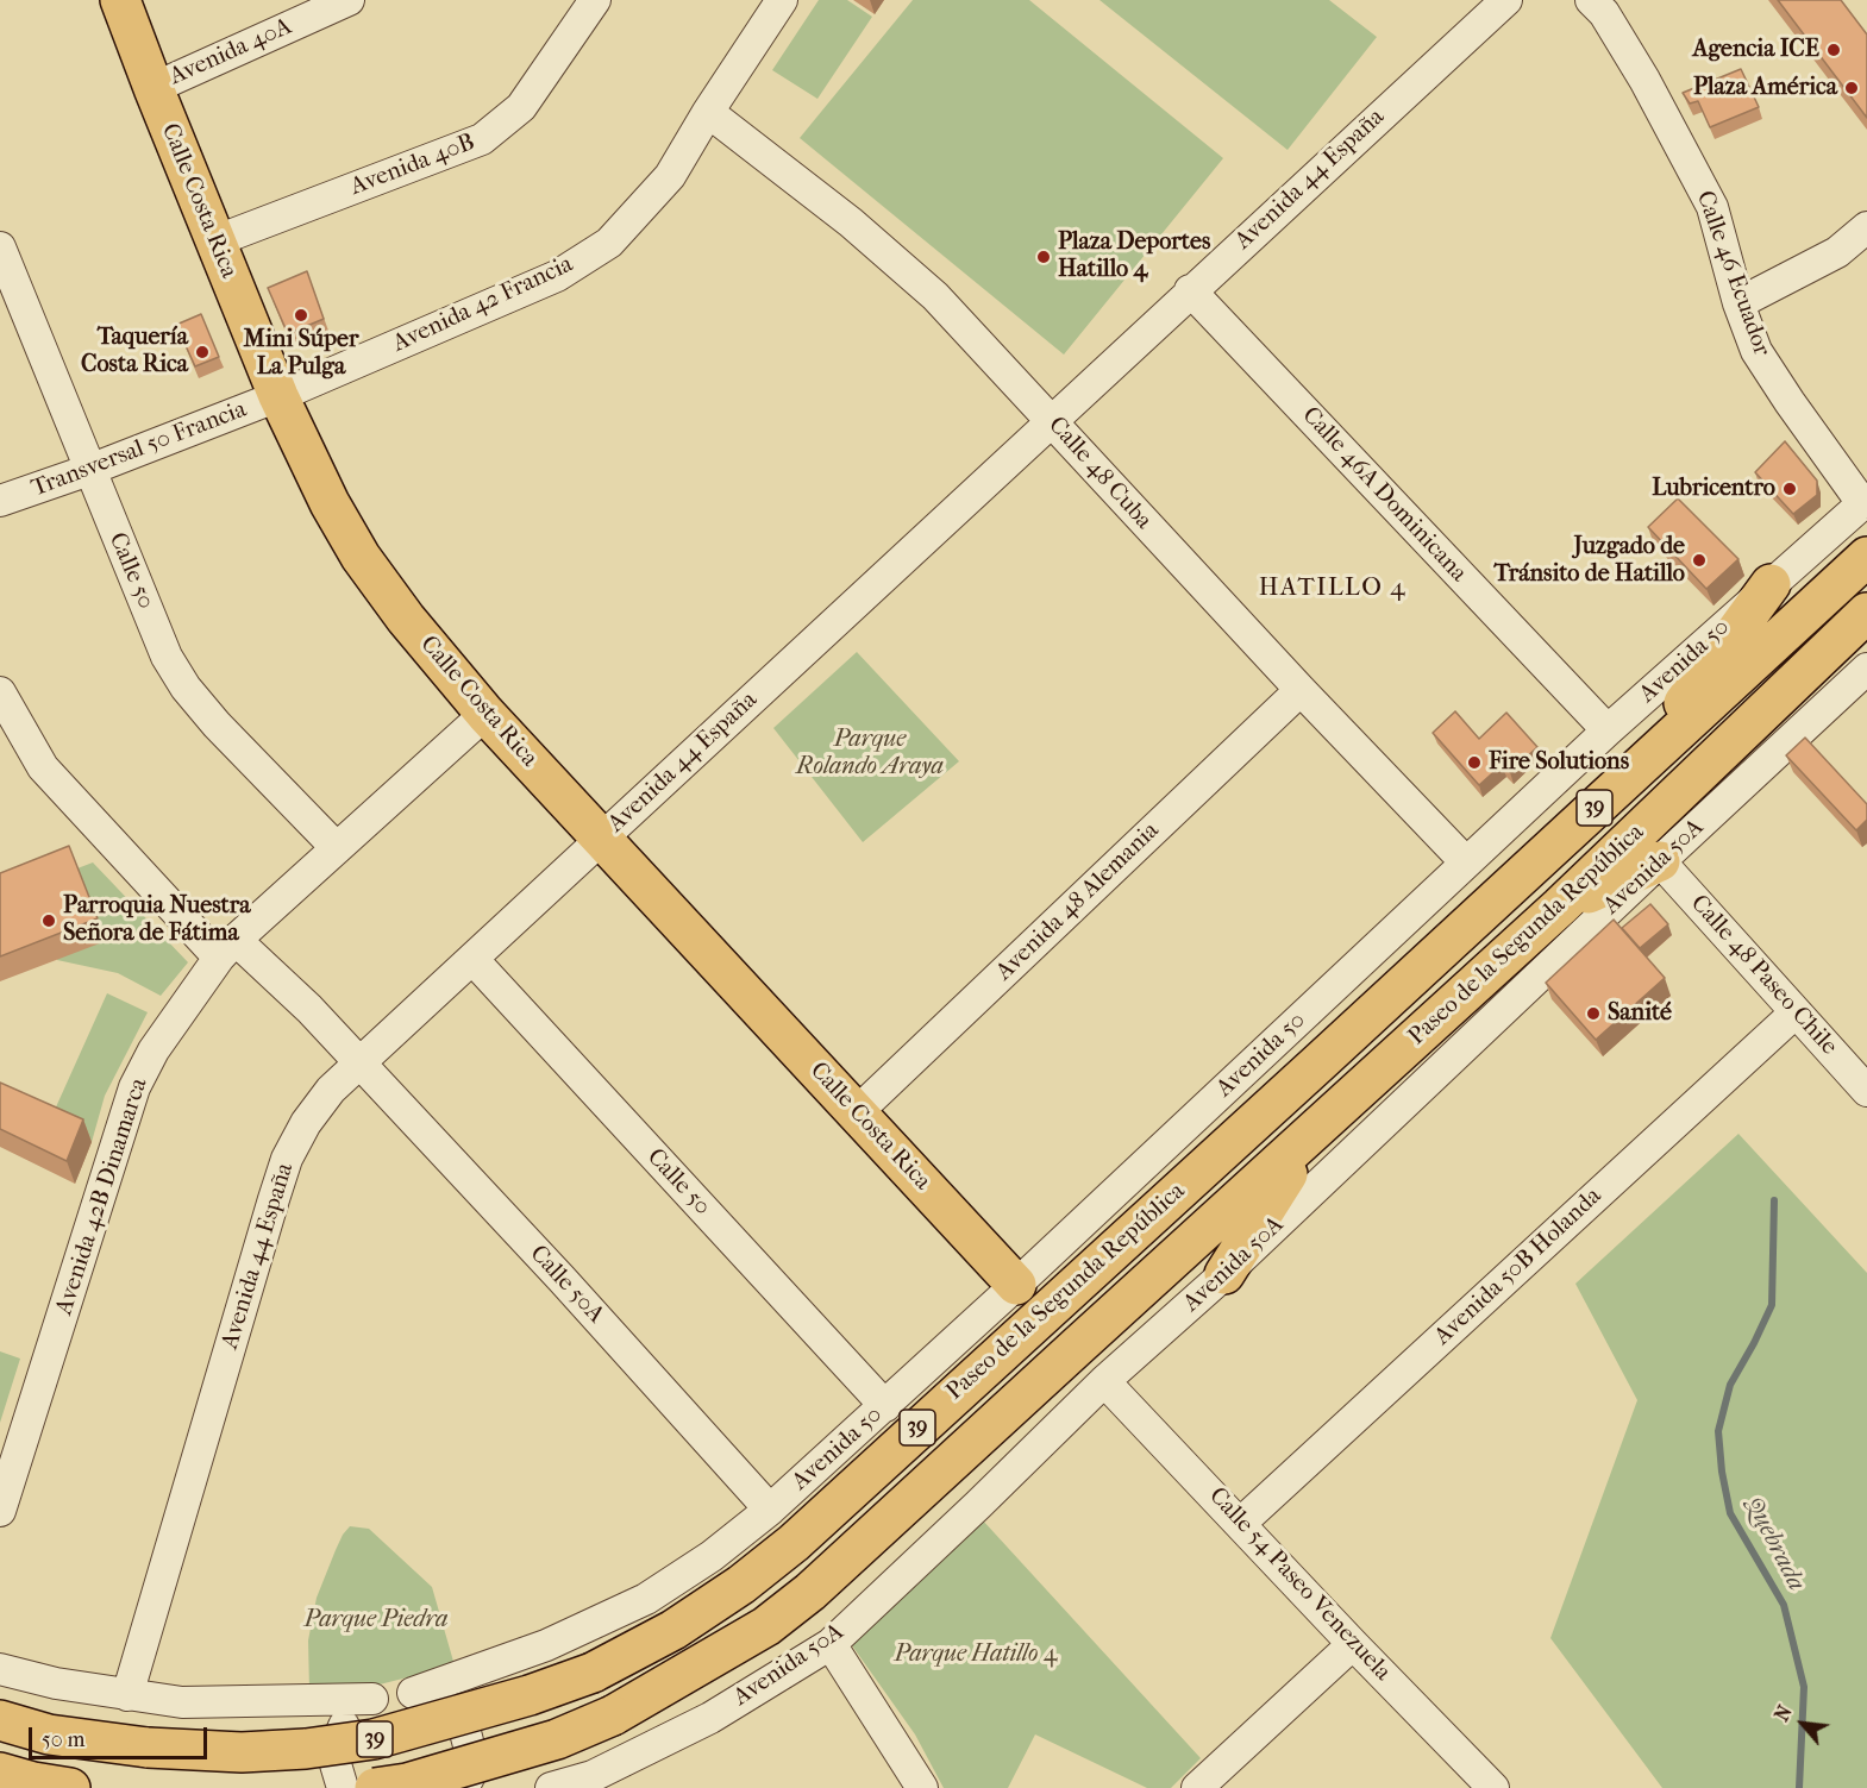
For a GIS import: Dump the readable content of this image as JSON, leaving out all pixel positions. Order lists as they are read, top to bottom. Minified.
{"streets":{"main road":["Calle Costa Rica","39","Paseo de la Segunda República"],"street":["Avenida 40A","Avenida 40B","Avenida 44 España","Calle 46 Ecuador","Avenida 42 Francia","Transversal 50 Francia","Calle 48 Cuba","Calle 46A Dominicana","Calle 50","Avenida 50","Avenida 50A","Avenida 48 Alemania","Calle 48 Paseo Chile","Avenida 42B Dinamarca","Avenida 50B Holanda","Calle 50A","Calle 54 Paseo Venezuela"]},"crossings":[["Avenida 40A","Calle Costa Rica"],["Avenida 40B","Calle Costa Rica"],["Avenida 44 España","Calle Costa Rica"],["Avenida 44 España","Calle 48 Cuba"],["Avenida 44 España","Calle 46A Dominicana"],["Avenida 44 España","Calle 50"],["Avenida 44 España","Avenida 50"],["Avenida 44 España","Calle 50A"],["Calle Costa Rica","Avenida 42 Francia"],["Calle Costa Rica","Transversal 50 Francia"],["Calle Costa Rica","Avenida 50"],["Calle Costa Rica","Avenida 48 Alemania"],["Calle Costa Rica","Avenida 42B Dinamarca"],["Calle 46 Ecuador","Avenida 50"],["Avenida 42 Francia","Transversal 50 Francia"],["Avenida 42 Francia","Calle 48 Cuba"],["Transversal 50 Francia","Calle 50"],["Calle 48 Cuba","Avenida 50"],["Calle 48 Cuba","Avenida 48 Alemania"],["Calle 46A Dominicana","Avenida 50"],["Calle 50","Avenida 50"],["Calle 50","Avenida 42B Dinamarca"],["Avenida 50","Calle 50A"],["Avenida 50A","Calle 48 Paseo Chile"],["Avenida 50A","Calle 54 Paseo Venezuela"],["Calle 48 Paseo Chile","Avenida 50B Holanda"],["Avenida 42B Dinamarca","Calle 50A"],["Avenida 50B Holanda","Calle 54 Paseo Venezuela"]],"districts":["HATILLO 4"],"water":["Quebrada"],"parks":["Parque Rolando Araya","Parque Piedra","Parque Hatillo 4"],"places":["Agencia ICE","Plaza América","Plaza Deportes Hatillo 4","Mini Súper La Pulga","Taquería Costa Rica","Lubricentro","Juzgado de Tránsito de Hatillo","Fire Solutions","Parroquia Nuestra Señora de Fátima","Sanité"],"scale_bar":"50 m","north":"top left"}
